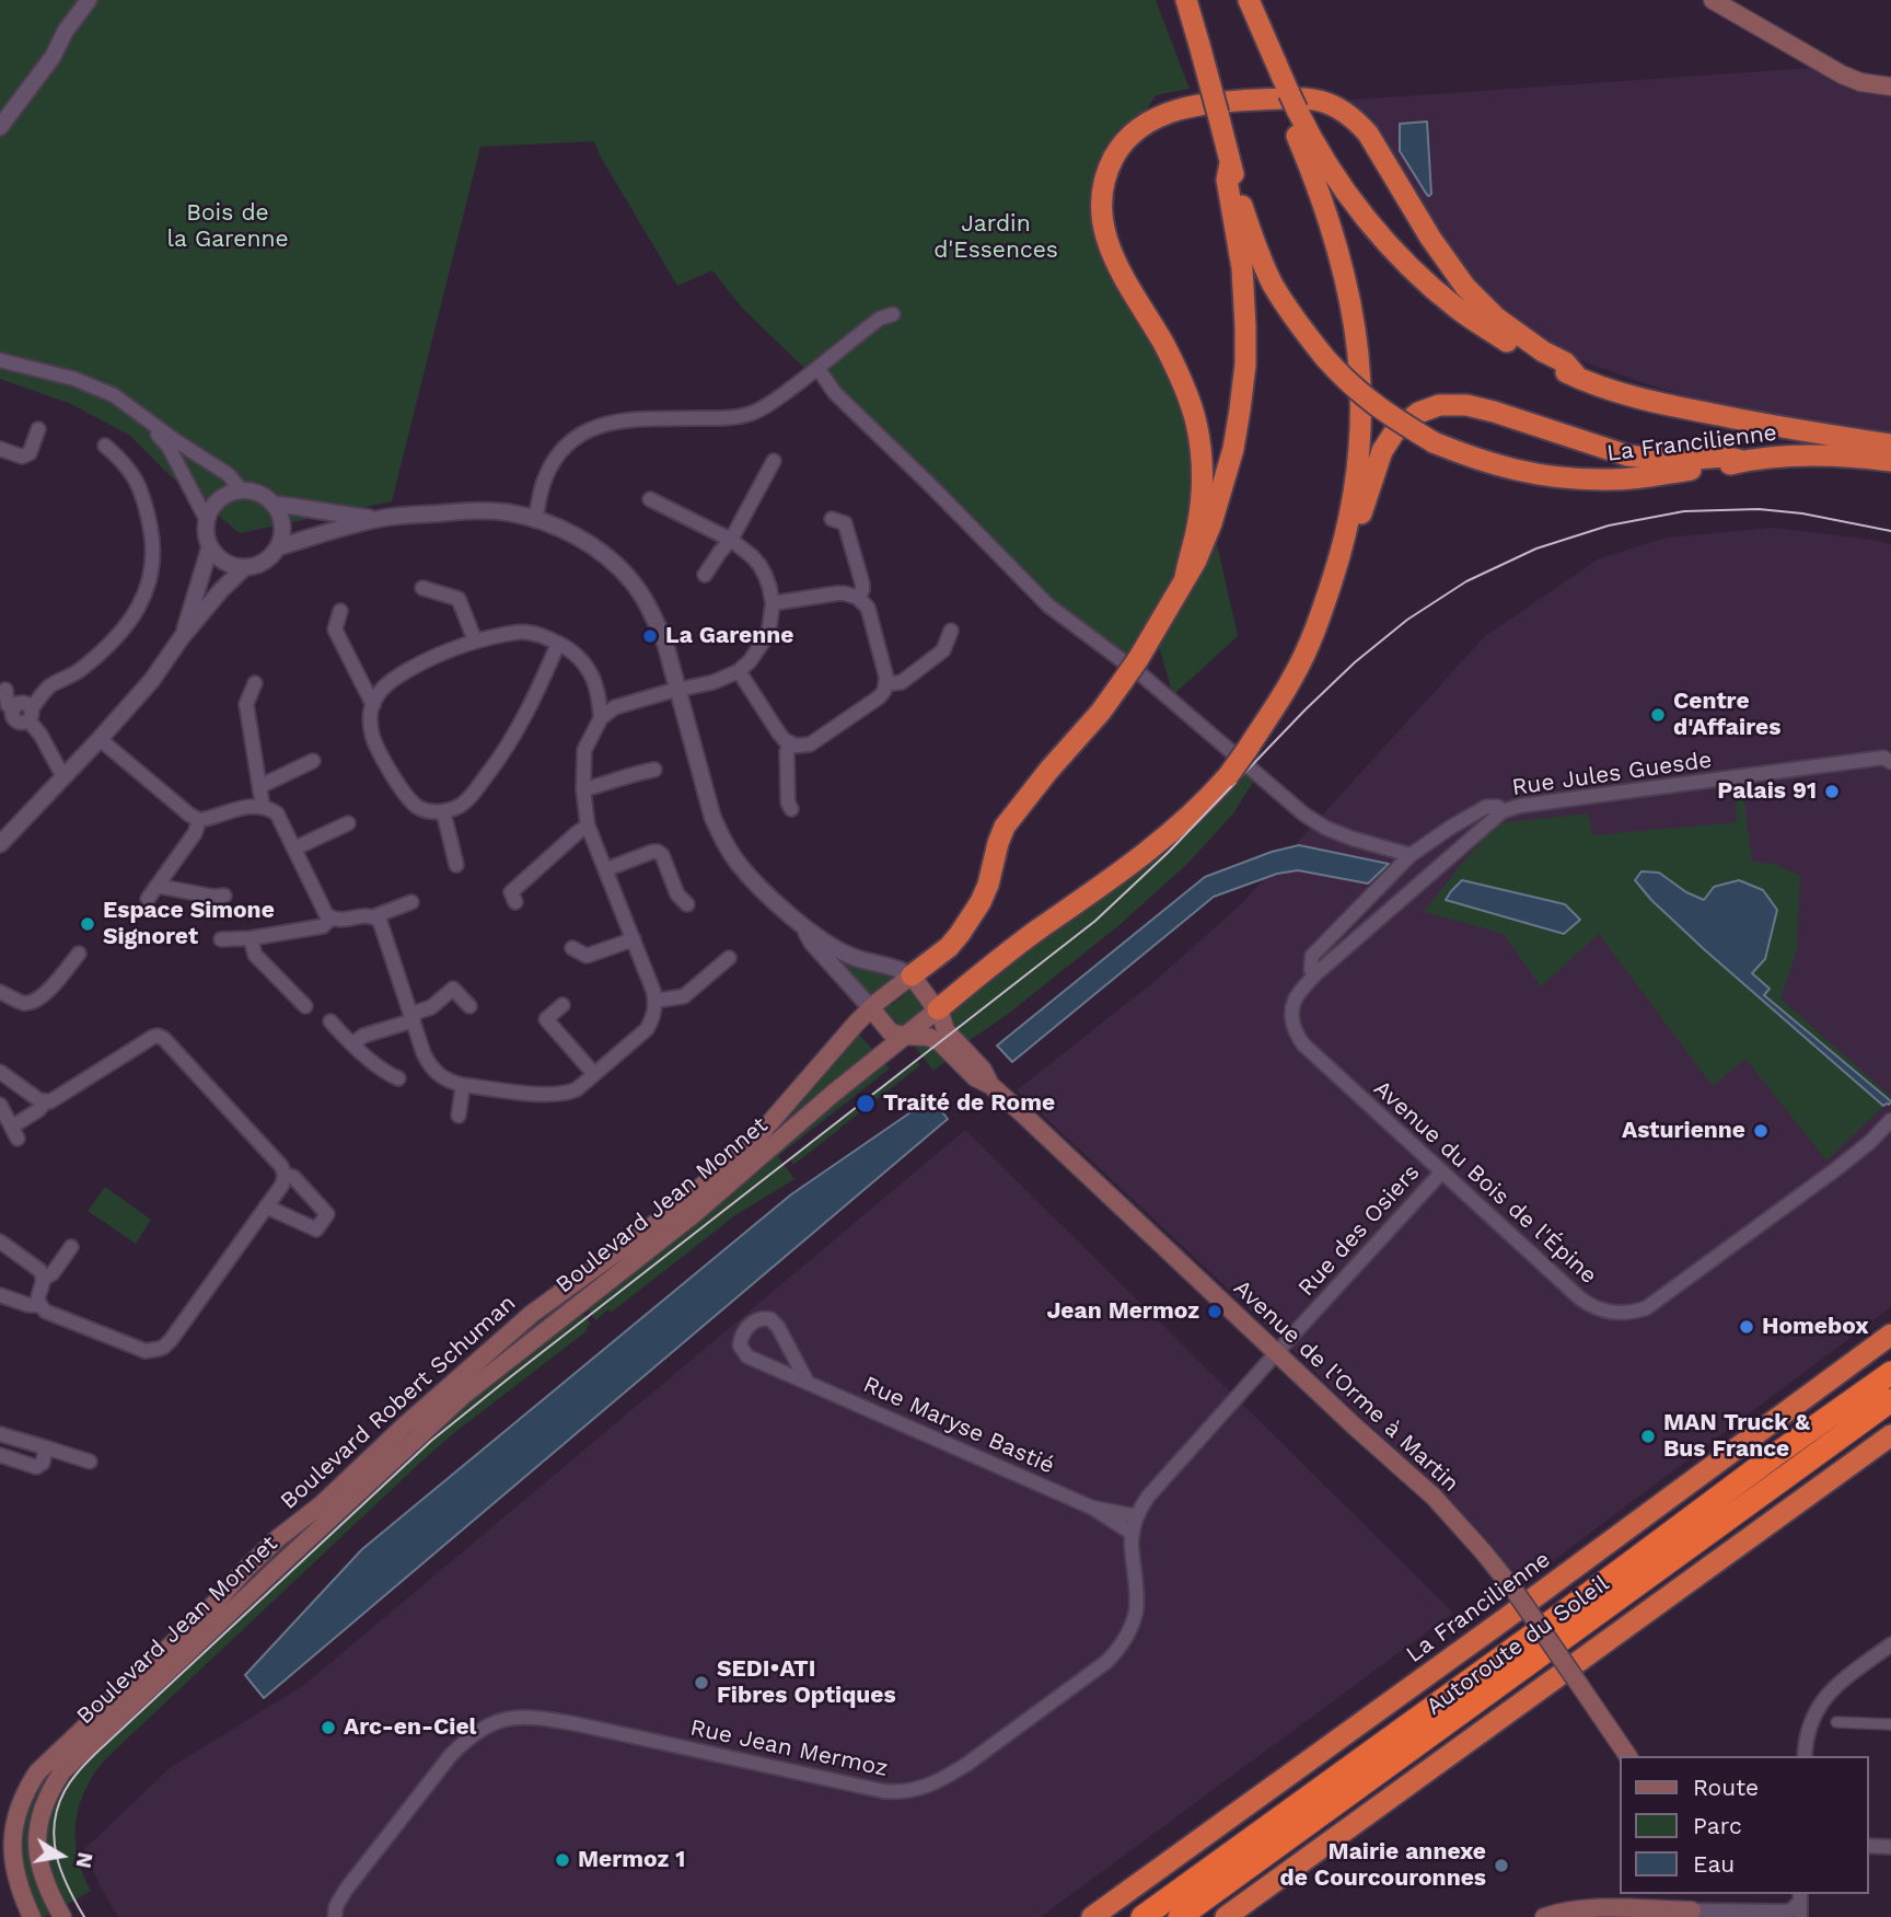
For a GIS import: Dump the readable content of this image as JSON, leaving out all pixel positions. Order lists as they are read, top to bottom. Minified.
{"streets":{"highway":["La Francilienne","Autoroute du Soleil"],"main road":["Boulevard Jean Monnet","Avenue de l'Orme à Martin","Boulevard Robert Schuman"],"street":["Rue Jules Guesde","Avenue du Bois de l'Épine","Rue des Osiers","Rue Maryse Bastié","Rue Jean Mermoz"]},"crossings":[["Rue Jules Guesde","Avenue du Bois de l'Épine"],["Avenue du Bois de l'Épine","Rue des Osiers"],["Boulevard Jean Monnet","Avenue de l'Orme à Martin"],["Rue des Osiers","Avenue de l'Orme à Martin"],["Rue des Osiers","Rue Jean Mermoz"],["Avenue de l'Orme à Martin","Boulevard Robert Schuman"],["Avenue de l'Orme à Martin","Rue Jean Mermoz"],["Rue Maryse Bastié","Rue Jean Mermoz"]],"parks":["Bois de la Garenne","Jardin d'Essences"],"places":["La Garenne","Centre d'Affaires","Palais 91","Espace Simone Signoret","Traité de Rome","Asturienne","Jean Mermoz","Homebox","MAN Truck & Bus France","SEDI•ATI Fibres Optiques","Arc-en-Ciel","Mermoz 1","Mairie annexe de Courcouronnes"],"legend":["Route","Parc","Eau"],"north":"right"}
